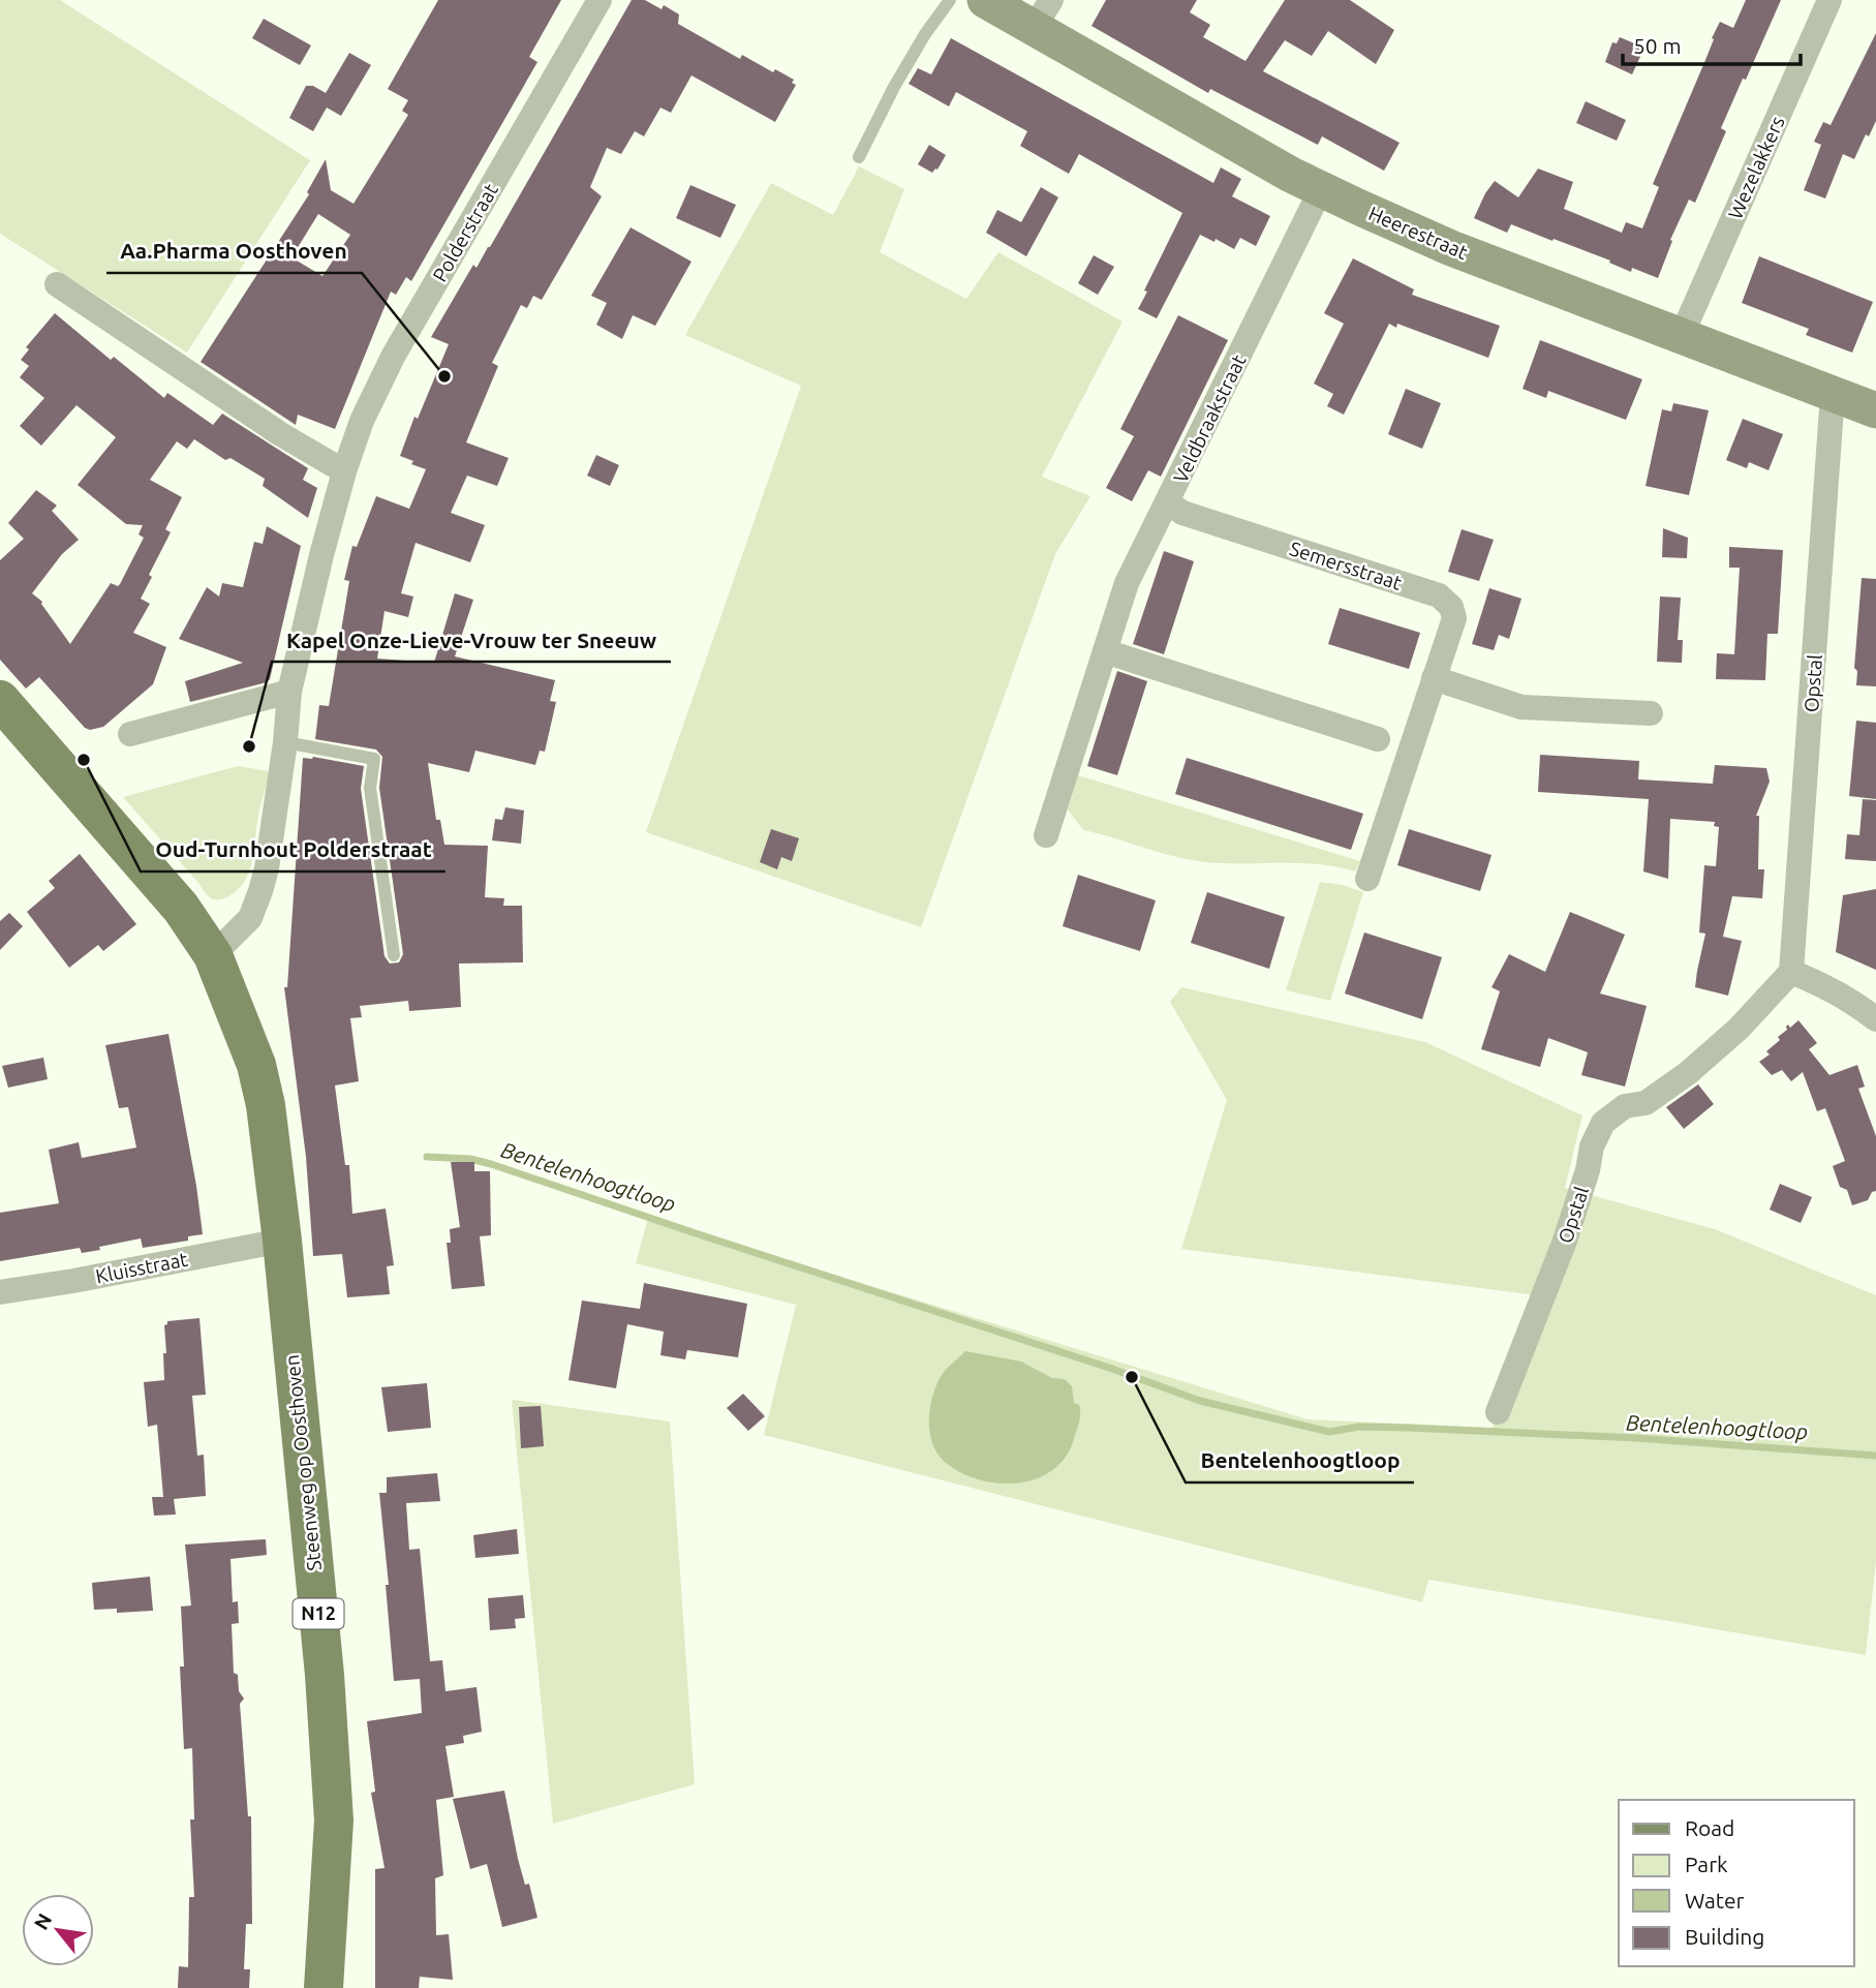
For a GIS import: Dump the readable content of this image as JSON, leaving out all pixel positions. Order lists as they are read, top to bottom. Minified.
{"streets":{"main road":["Steenweg op Oosthoven","N12"],"street":["Wezelakkers","Polderstraat","Heerestraat","Veldbraakstraat","Semersstraat","Opstal","Kluisstraat"]},"crossings":[["Wezelakkers","Heerestraat"],["Polderstraat","N12"],["Heerestraat","Veldbraakstraat"],["Heerestraat","Opstal"],["Veldbraakstraat","Semersstraat"],["Kluisstraat","Steenweg op Oosthoven"],["Kluisstraat","N12"],["Steenweg op Oosthoven","N12"]],"water":["Bentelenhoogtloop"],"places":["Aa.Pharma Oosthoven","Kapel Onze-Lieve-Vrouw ter Sneeuw","Oud-Turnhout Polderstraat","Bentelenhoogtloop"],"legend":["Road","Park","Water","Building"],"scale_bar":"50 m","north":"top left"}
